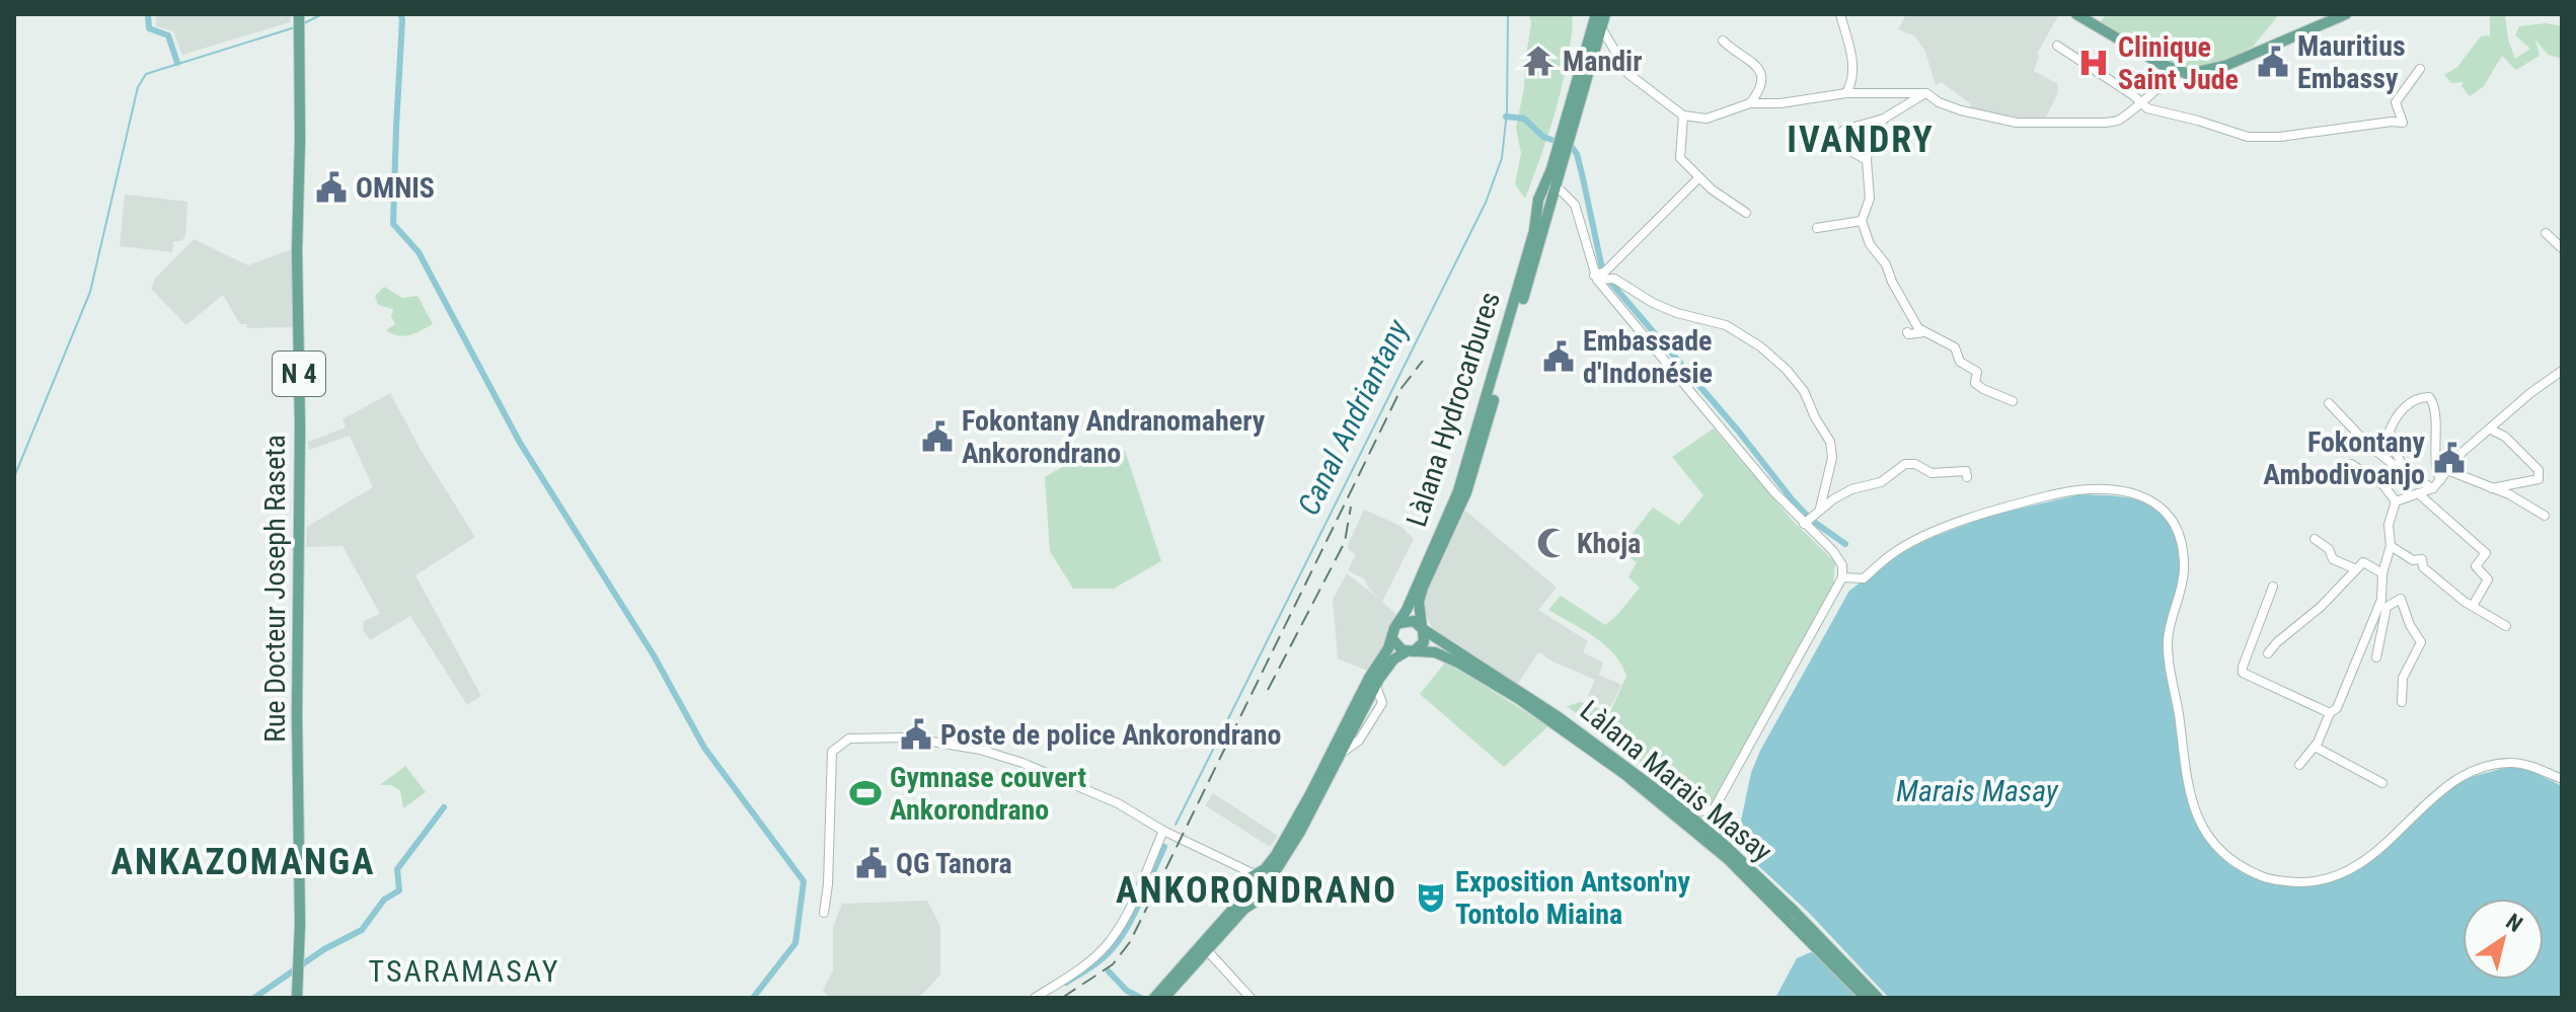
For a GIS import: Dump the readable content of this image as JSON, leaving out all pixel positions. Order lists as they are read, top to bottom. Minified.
{"streets":{"main road":["N 4","Làlana Hydrocarbures","Rue Docteur Joseph Raseta","Làlana Marais Masay"]},"crossings":[["Làlana Hydrocarbures","Làlana Marais Masay"]],"districts":["IVANDRY","ANKAZOMANGA","ANKORONDRANO","TSARAMASAY"],"water":["Canal Andriantany","Marais Masay"],"places":{"temple":["Mandir"],"public building":["Mauritius Embassy","OMNIS","Embassade d'Indonésie","Fokontany Andranomahery Ankorondrano","Fokontany Ambodivoanjo","Poste de police Ankorondrano","QG Tanora"],"hospital":["Clinique Saint Jude"],"mosque":["Khoja"],"sports":["Gymnase couvert Ankorondrano"],"theatre":["Exposition Antson'ny Tontolo Miaina"]},"north":"top right"}
